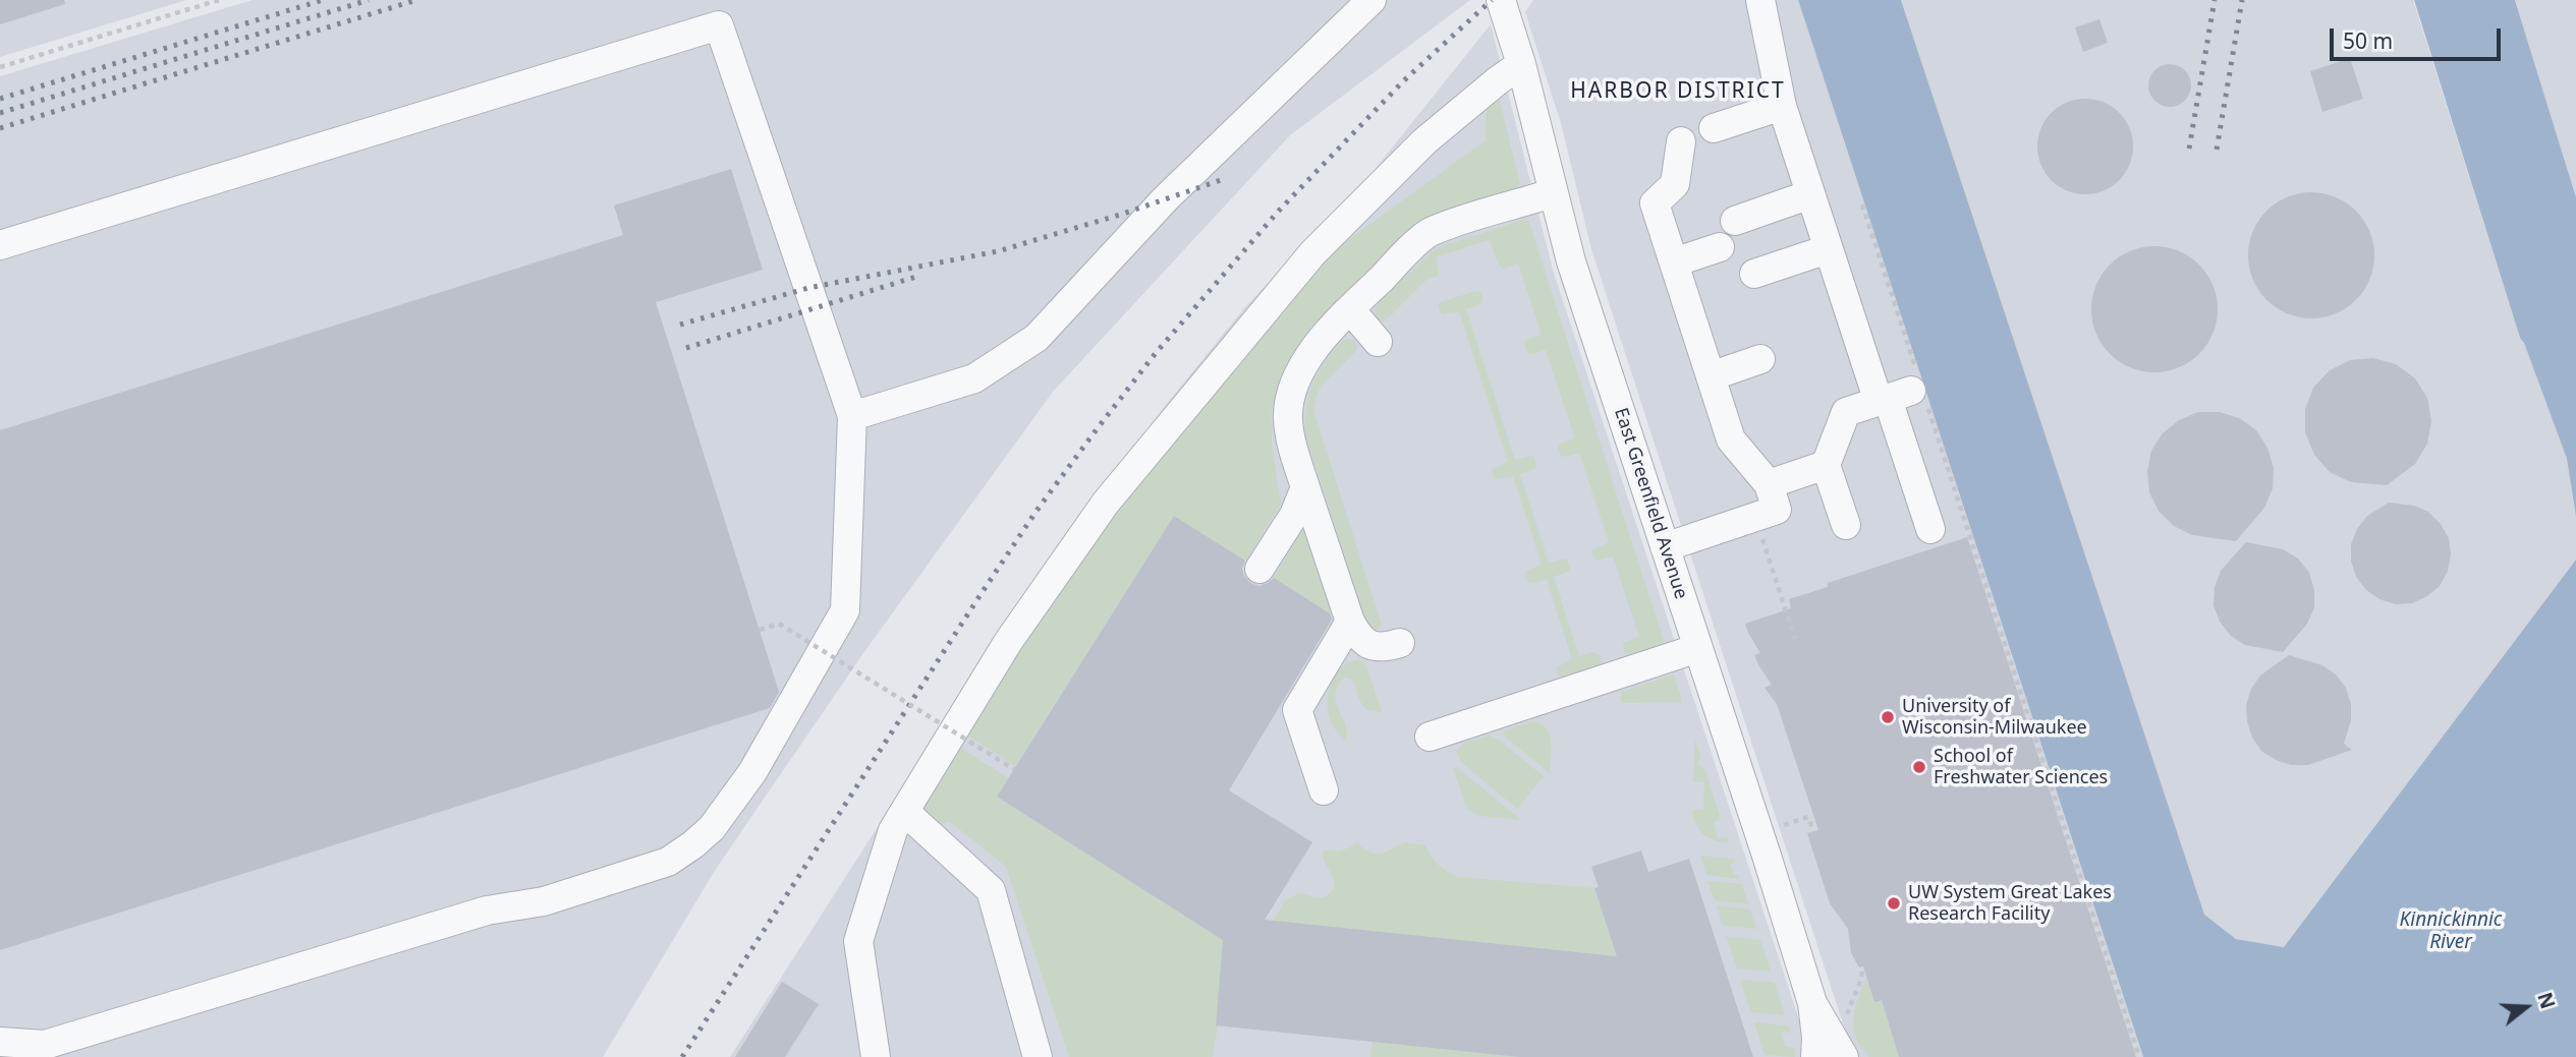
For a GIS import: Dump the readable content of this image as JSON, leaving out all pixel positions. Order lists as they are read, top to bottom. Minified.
{"streets":{"street":["East Greenfield Avenue"]},"districts":["HARBOR DISTRICT"],"water":["Kinnickinnic River"],"places":["University of Wisconsin-Milwaukee","School of Freshwater Sciences","UW System Great Lakes Research Facility"],"scale_bar":"50 m","north":"right"}
